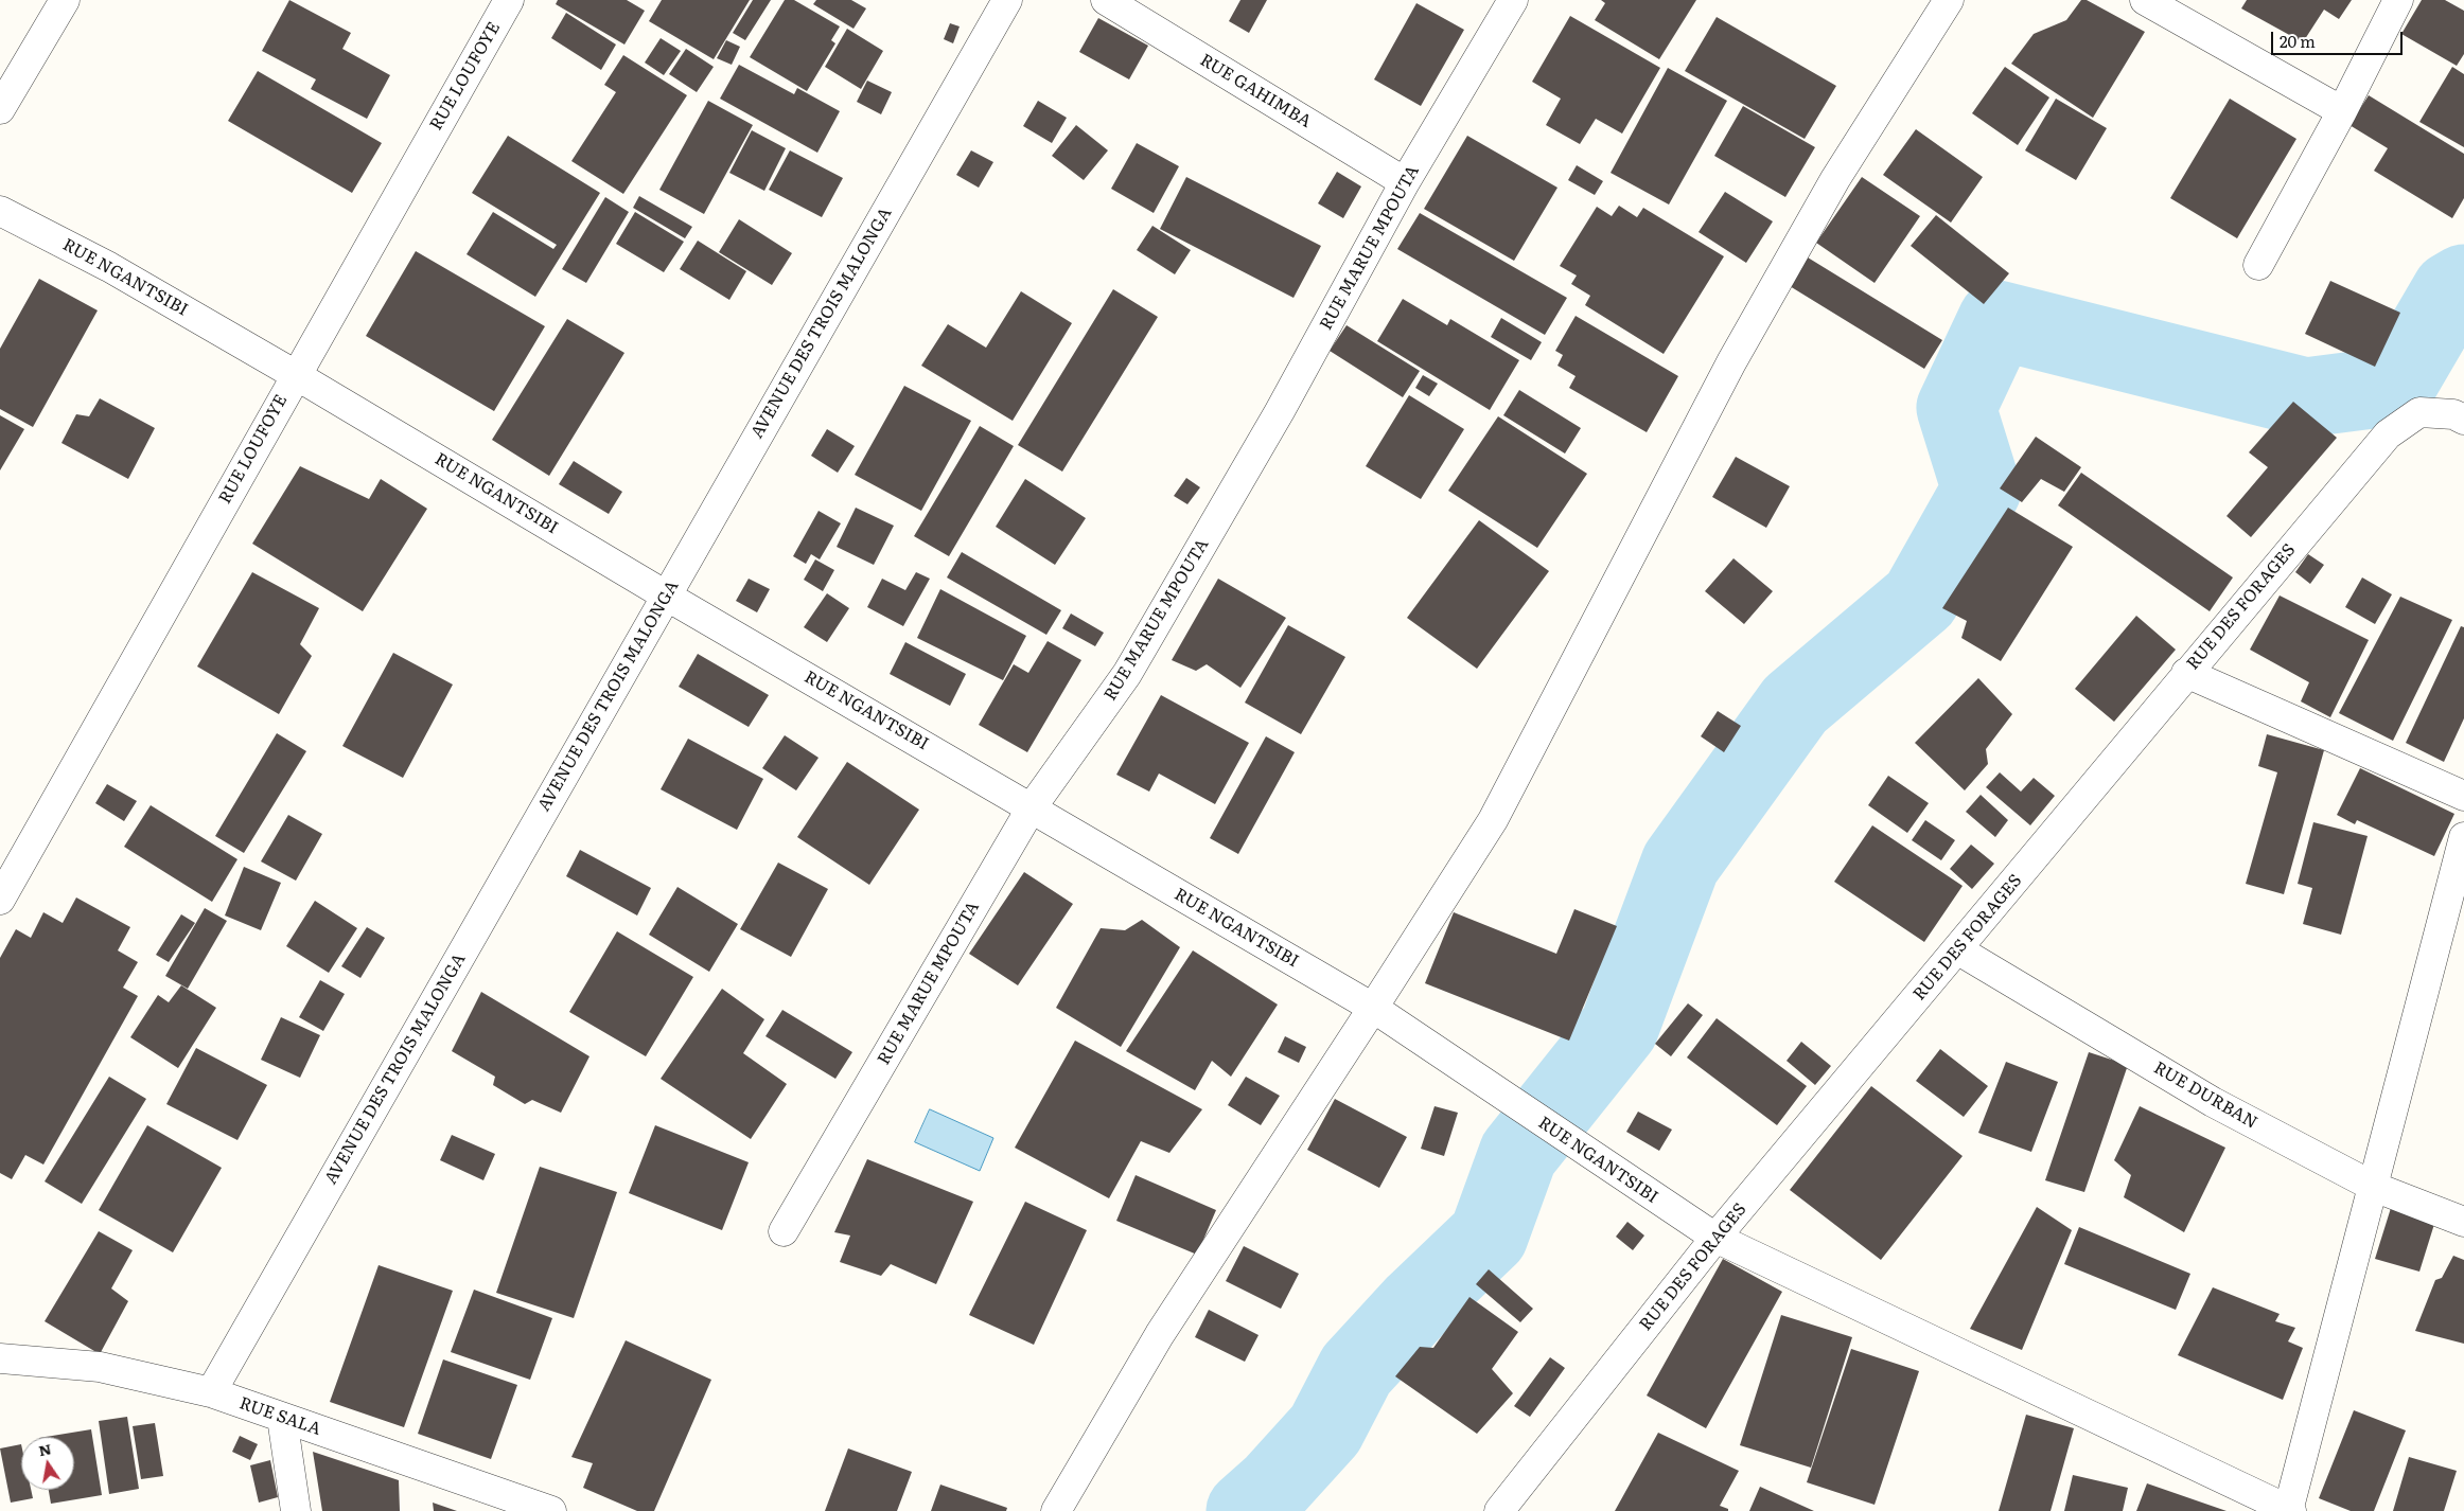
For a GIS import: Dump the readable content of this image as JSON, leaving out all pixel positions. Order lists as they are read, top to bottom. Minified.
{"streets":{"street":["RUE LOUFOYE","RUE GAHIMBA","RUE MARUE MPOUTA","RUE NGANTSIBI","AVENUE DES TROIS MALONGA","RUE DES FORAGES","RUE DURBAN","RUE SALA"]},"crossings":[["RUE LOUFOYE","RUE NGANTSIBI"],["RUE GAHIMBA","RUE MARUE MPOUTA"],["RUE MARUE MPOUTA","RUE NGANTSIBI"],["RUE NGANTSIBI","AVENUE DES TROIS MALONGA"],["RUE NGANTSIBI","RUE DES FORAGES"],["AVENUE DES TROIS MALONGA","RUE SALA"],["RUE DES FORAGES","RUE DURBAN"]],"scale_bar":"20 m","north":"top"}
